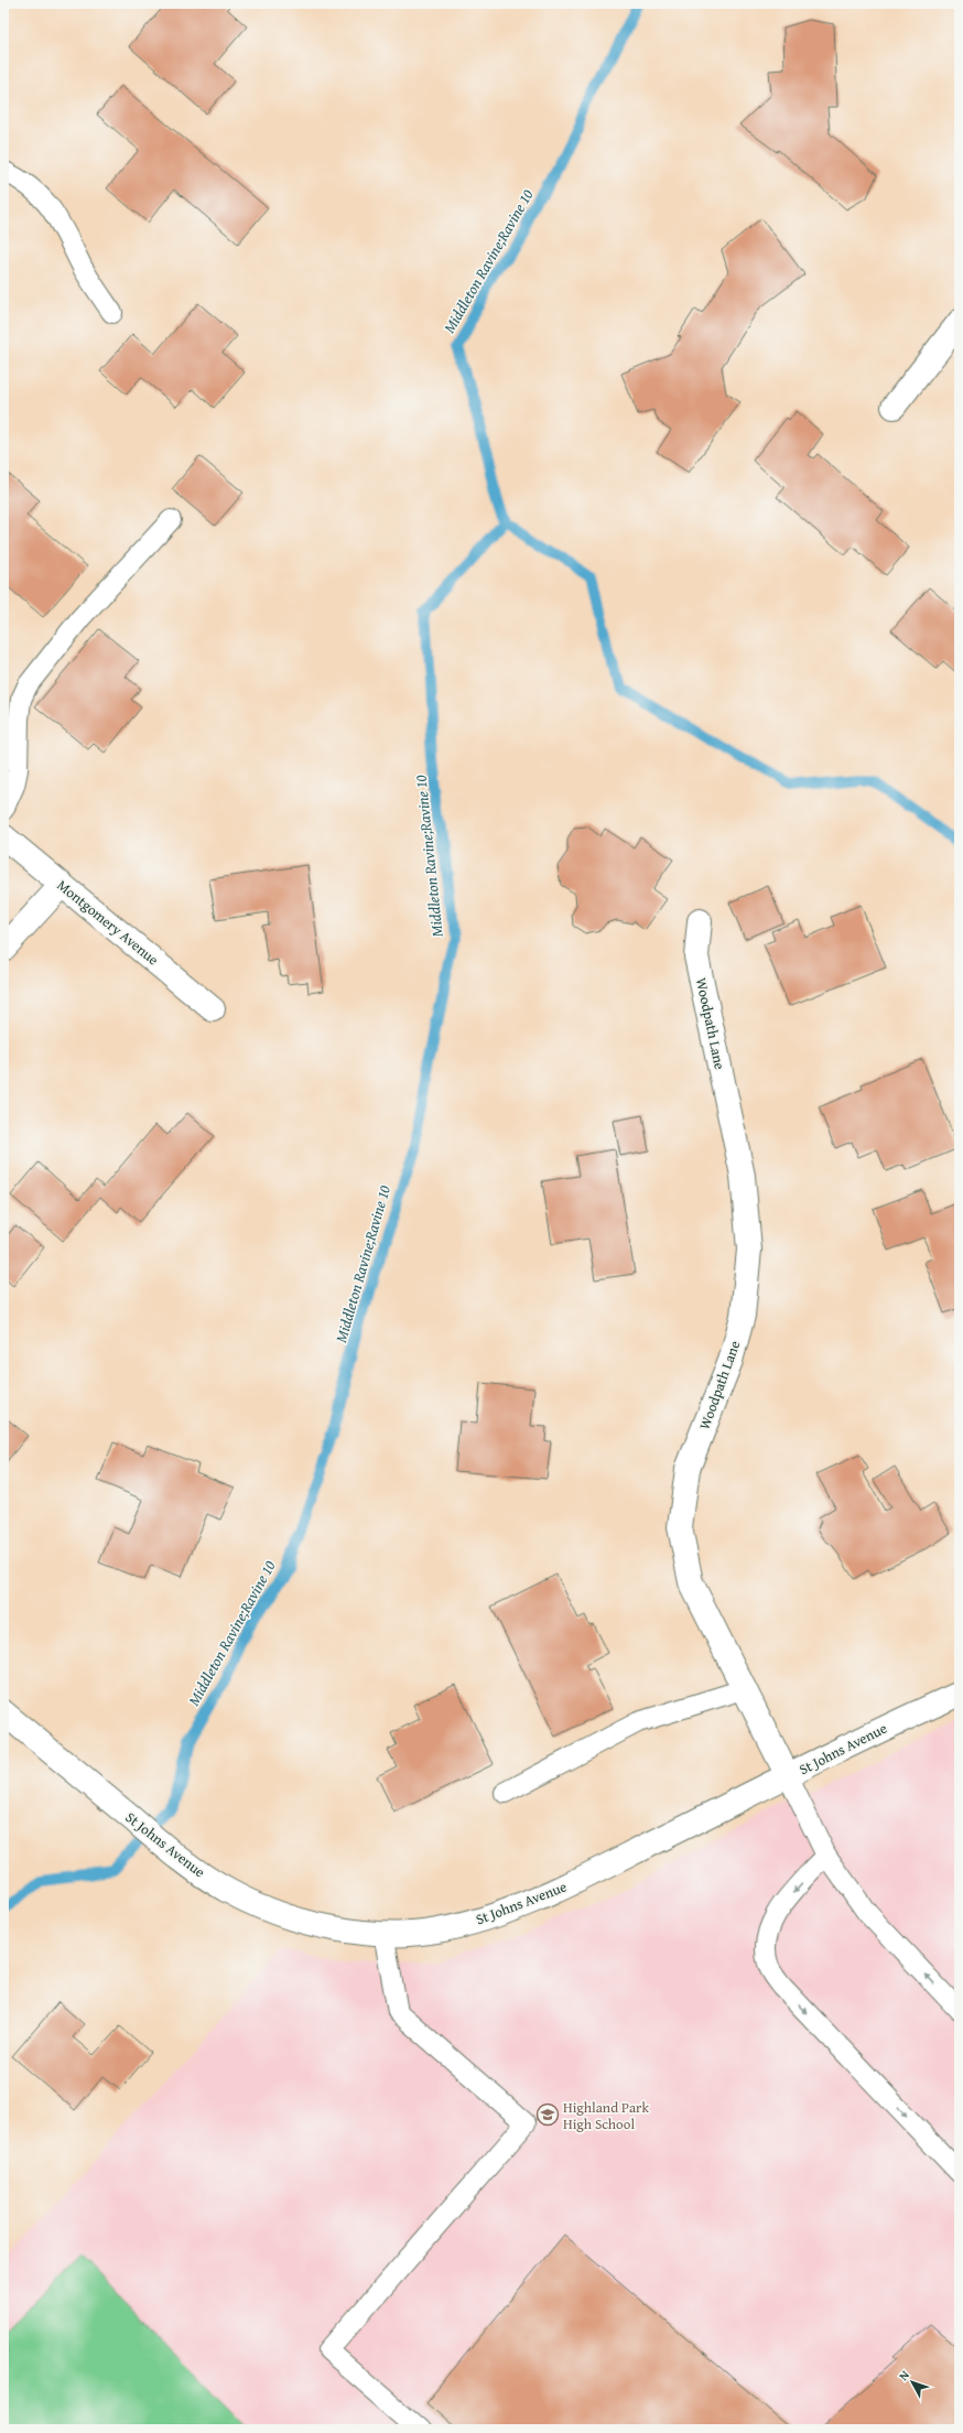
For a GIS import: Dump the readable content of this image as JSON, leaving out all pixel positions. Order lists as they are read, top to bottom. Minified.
{"streets":{"street":["Montgomery Avenue","Woodpath Lane","St Johns Avenue"]},"crossings":[["Woodpath Lane","St Johns Avenue"]],"water":["Middleton Ravine;Ravine 10"],"places":{"school or university":["Highland Park High School"]},"north":"top left"}
